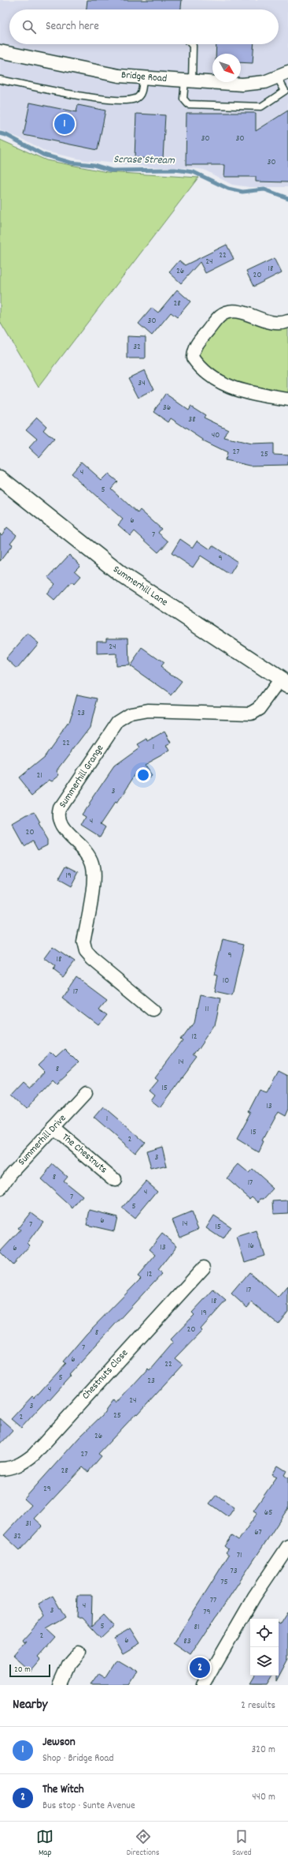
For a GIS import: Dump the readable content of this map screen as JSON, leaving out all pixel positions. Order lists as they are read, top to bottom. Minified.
{"streets":{"street":["Bridge Road","Summerhill Lane","Summerhill Grange","Summerhill Drive","The Chestnuts","Chestnuts Close"]},"crossings":[["Summerhill Lane","Summerhill Grange"],["Summerhill Drive","The Chestnuts"]],"water":["Scrase Stream"],"house_numbers":["30","30","30","22","24","18","26","20","28","30","32","34","36","38","40","27","25","4","5","6","7","9","24","23","22","1","21","3","4","20","19","9","18","10","17","11","12","14","8","15","13","1","15","2","3","8","17","4","7","5","6","14","7","15","16","13","6","12","17","18","19","20","8","7","6","22","5","23","4","24","3","25","2","26","27","28","29","65","31","67","32","71","73","75","77","4","3","79","5","81","2","6","83"],"scale_bar":"20 m","north":"bottom right","page":{"search":"Search here","pins":["1","2"],"scale":"20 m","heading":["Nearby","2 results"],"list":[{"mark":"1","name":"Jewson","note":"Shop · Bridge Road","value":"320 m"},{"mark":"2","name":"The Witch","note":"Bus stop · Sunte Avenue","value":"440 m"}],"nav":["Map","Directions","Saved"]}}
